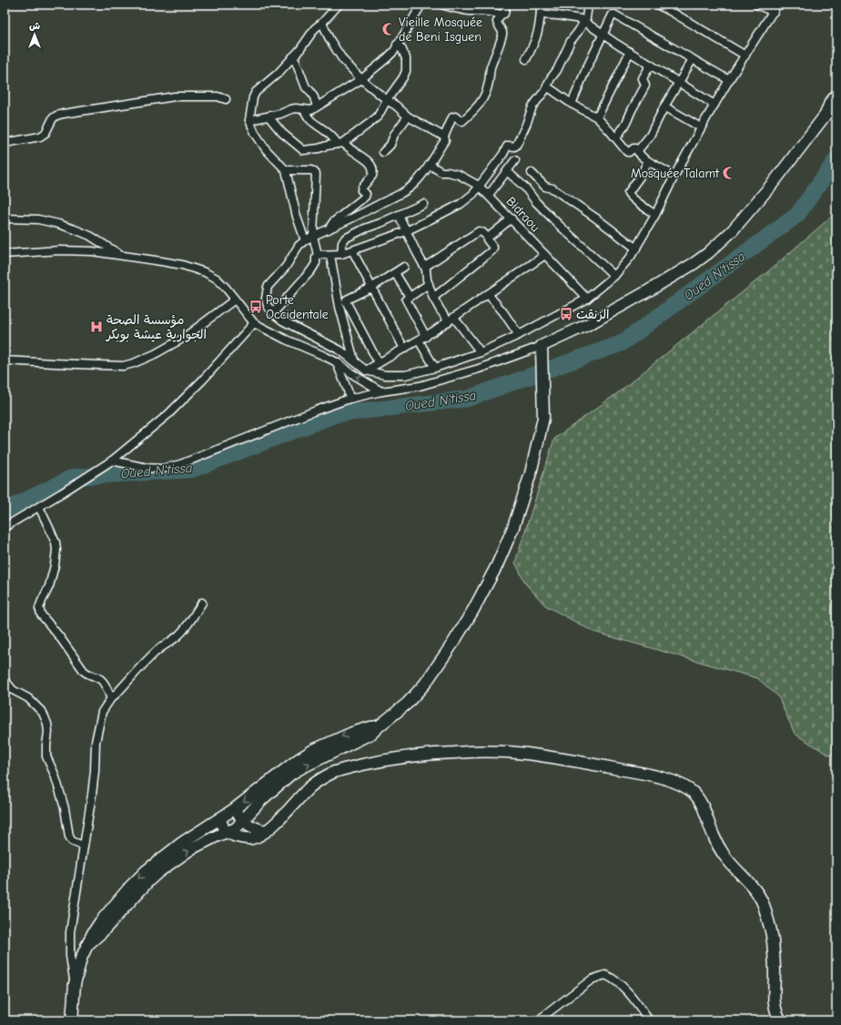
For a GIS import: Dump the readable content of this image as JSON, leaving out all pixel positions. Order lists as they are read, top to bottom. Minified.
{"streets":{"street":["Bidraou"]},"water":["Oued N'tissa"],"places":{"mosque":["Vieille Mosquée de Beni Isguen","Mosquée Talamt"],"bus stop":["Porte Occidentale","الزنقت"],"hospital":["مؤسسة الصحة الجوارية عيشة بوبكر"]},"north":"top"}
